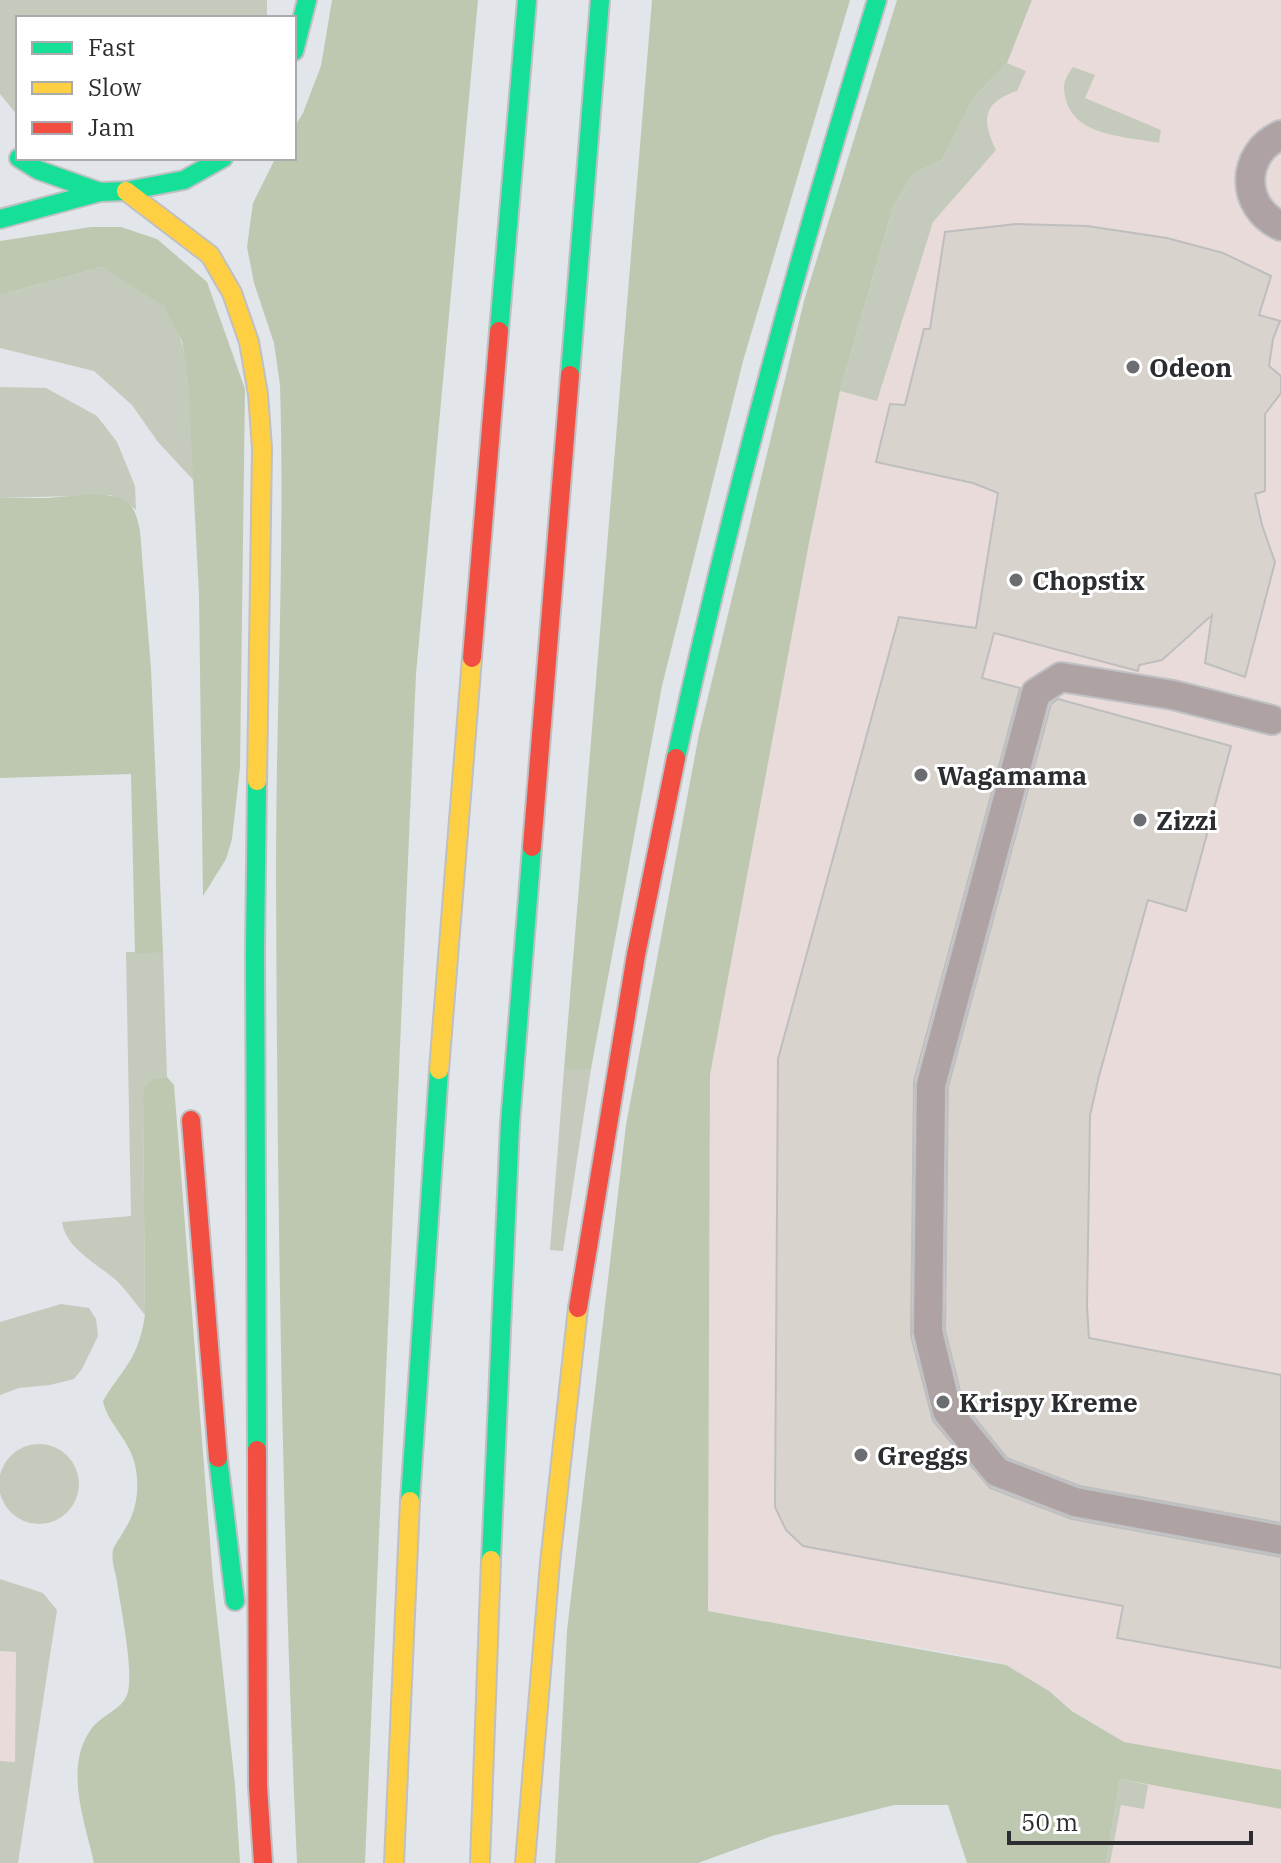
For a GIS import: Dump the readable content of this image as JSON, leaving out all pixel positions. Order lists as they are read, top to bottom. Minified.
{"places":["Odeon","Chopstix","Wagamama","Zizzi","Krispy Kreme","Greggs"],"legend":["Fast","Slow","Jam"],"scale_bar":"50 m"}
